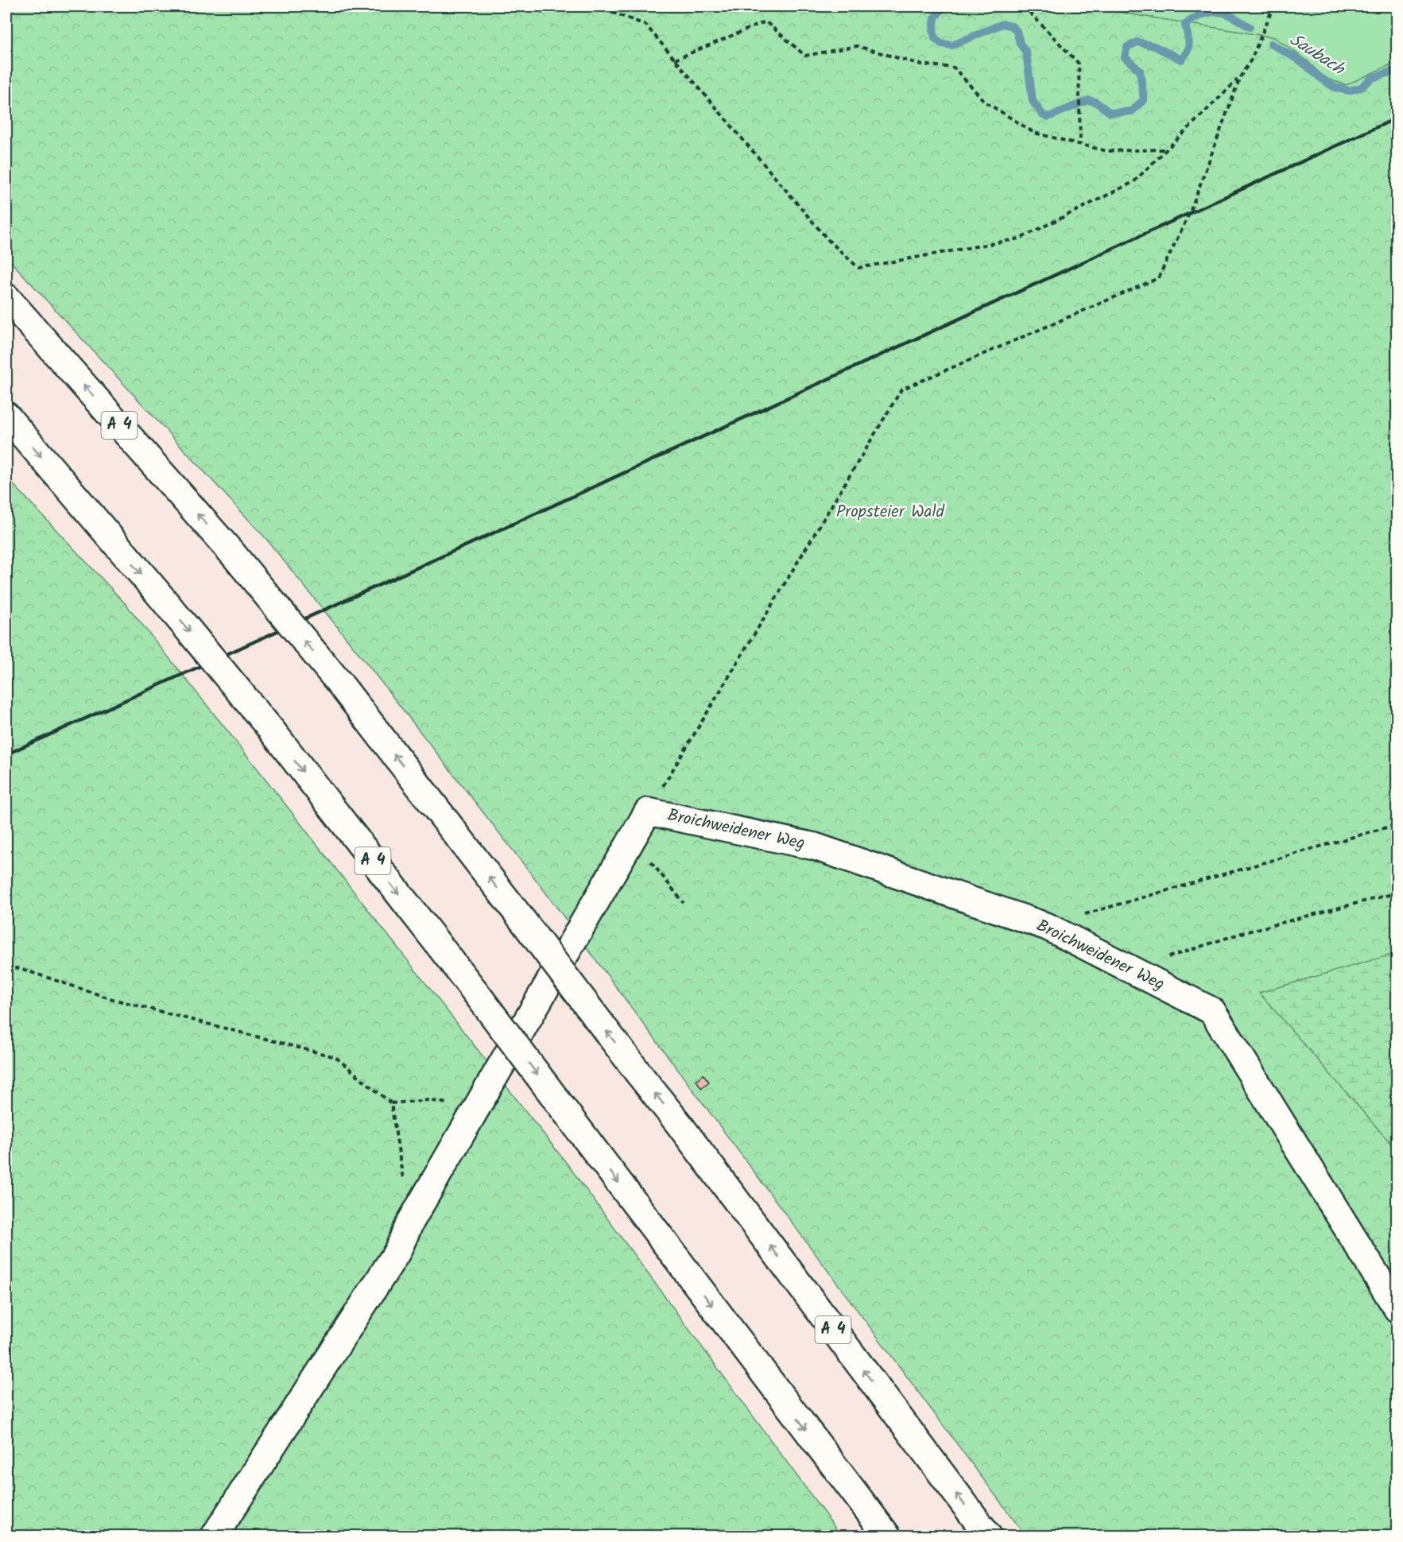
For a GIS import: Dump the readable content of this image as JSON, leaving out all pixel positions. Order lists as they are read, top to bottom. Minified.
{"streets":{"main road":["A 4","Broichweidener Weg"]},"water":["Saubach"],"parks":["Propsteier Wald"]}
